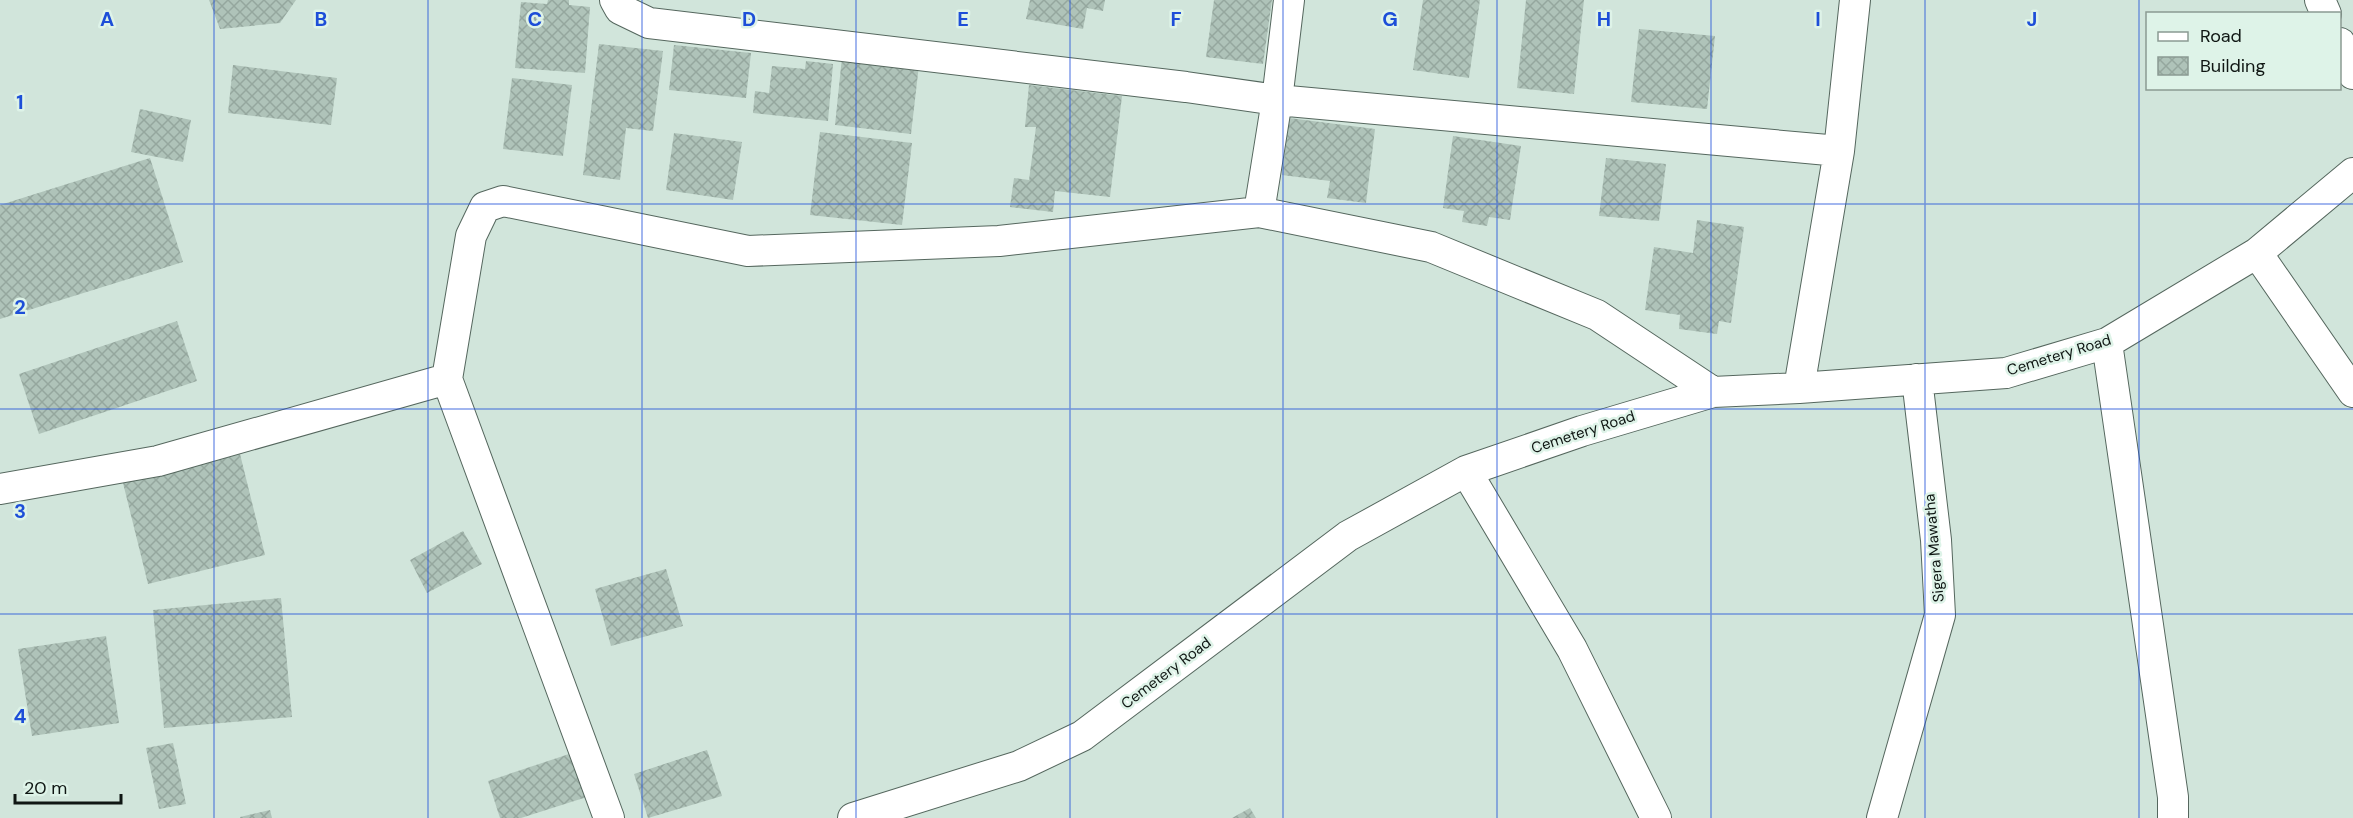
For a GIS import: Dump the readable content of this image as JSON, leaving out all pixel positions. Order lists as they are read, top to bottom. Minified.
{"streets":{"street":["Cemetery Road","Sigera Mawatha"]},"crossings":[["Cemetery Road","Sigera Mawatha"]],"legend":["Road","Building"],"scale_bar":"20 m","grid":{"columns":["A","B","C","D","E","F","G","H","I","J"],"rows":["1","2","3","4"]}}
